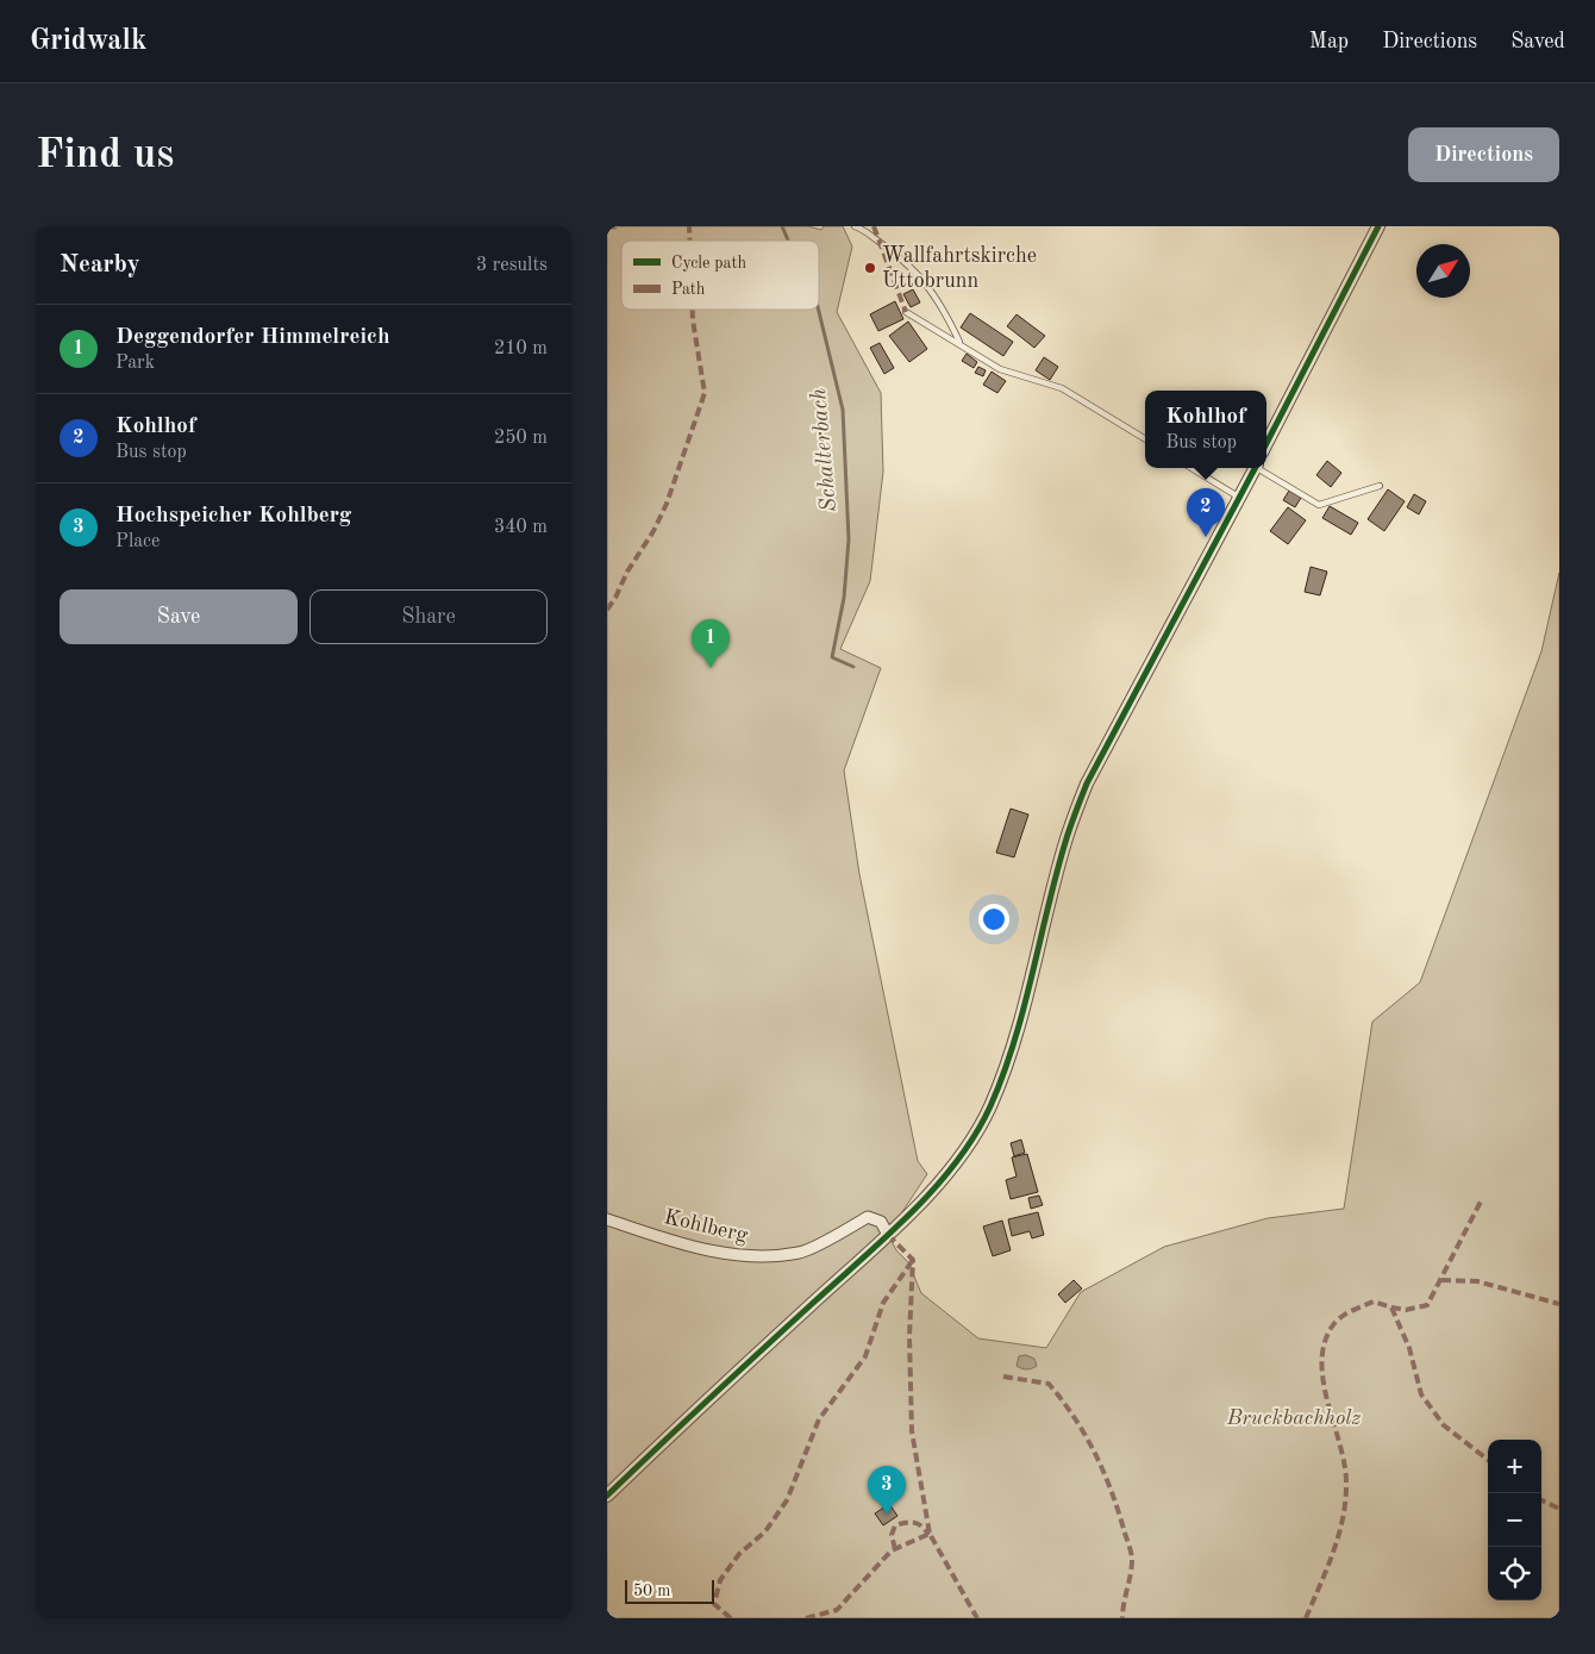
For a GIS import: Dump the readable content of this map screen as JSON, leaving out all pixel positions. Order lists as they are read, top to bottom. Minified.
{"streets":{"street":["Kohlberg"]},"water":["Schalterbach"],"parks":["Bruckbachholz"],"places":["Wallfahrtskirche Uttobrunn"],"legend":["Cycle path","Path"],"scale_bar":"50 m","north":"top right","page":{"header":"Gridwalk","nav":["Map","Directions","Saved"],"buttons":["Directions",["Save","Share"]],"title":"Find us","heading":["Nearby","3 results"],"list":[{"mark":"1","name":"Deggendorfer Himmelreich","note":"Park","value":"210 m"},{"mark":"2","name":"Kohlhof","note":"Bus stop","value":"250 m"},{"mark":"3","name":"Hochspeicher Kohlberg","note":"Place","value":"340 m"}],"popup":["Kohlhof","Bus stop"],"pins":["2","1","3"],"map_buttons":["+","−"],"scale":"50 m"}}
